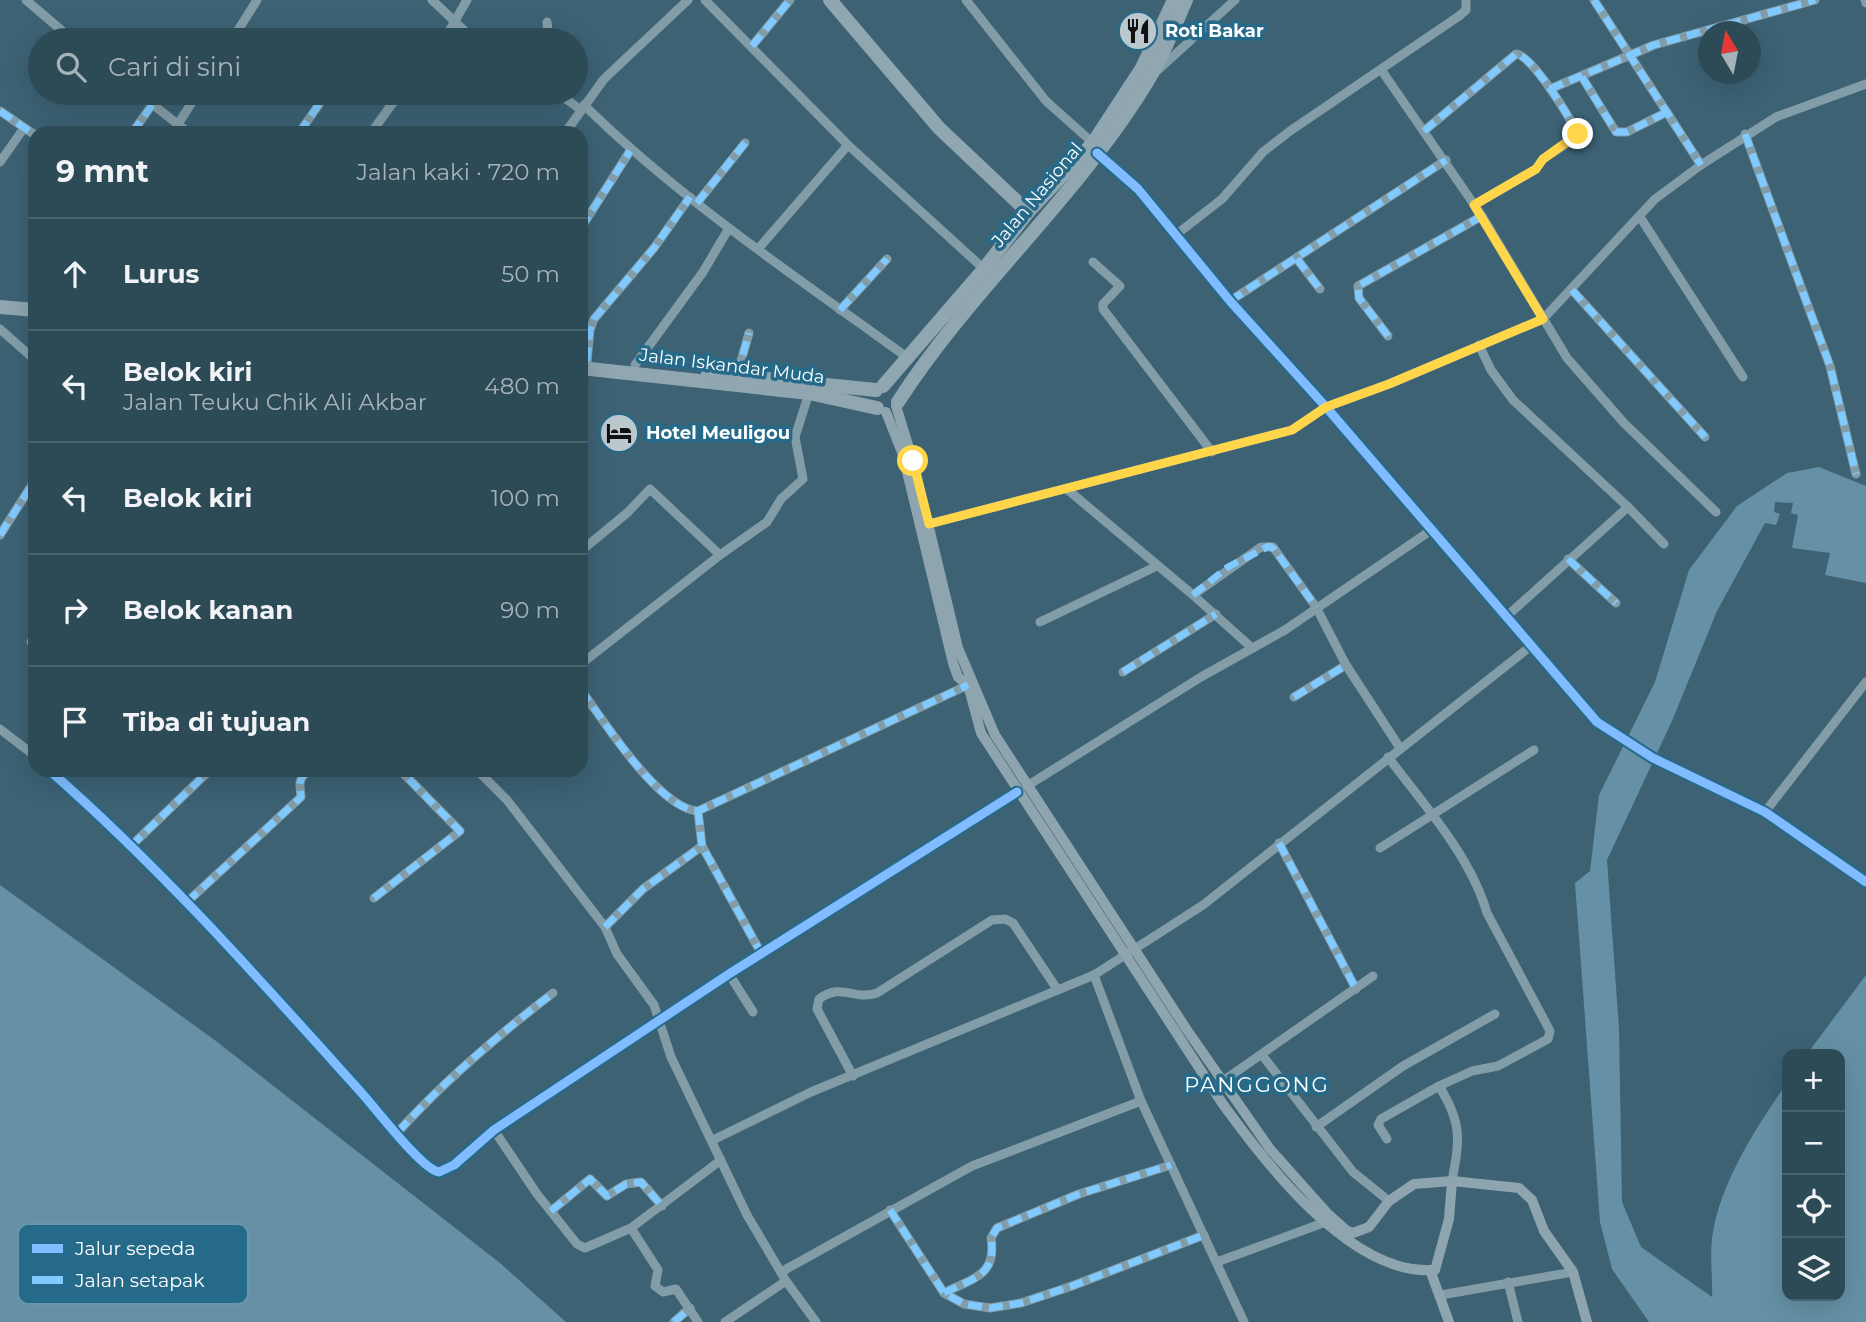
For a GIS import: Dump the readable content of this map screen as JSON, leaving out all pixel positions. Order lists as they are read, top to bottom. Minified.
{"streets":{"highway":["Jalan Nasional","Jalan Iskandar Muda"]},"crossings":[["Jalan Nasional","Jalan Iskandar Muda"]],"districts":["PANGGONG"],"places":{"restaurant":["Roti Bakar"],"hotel":["Hotel Meuligou"]},"legend":["Jalur sepeda","Jalan setapak"],"north":"top","page":{"search":"Cari di sini","heading":["9 mnt","Jalan kaki · 720 m"],"list":[["Lurus","50 m"],["Belok kiri","Jalan Teuku Chik Ali Akbar","480 m"],["Belok kiri","100 m"],["Belok kanan","90 m"],"Tiba di tujuan"],"map_buttons":["+","−"]}}
